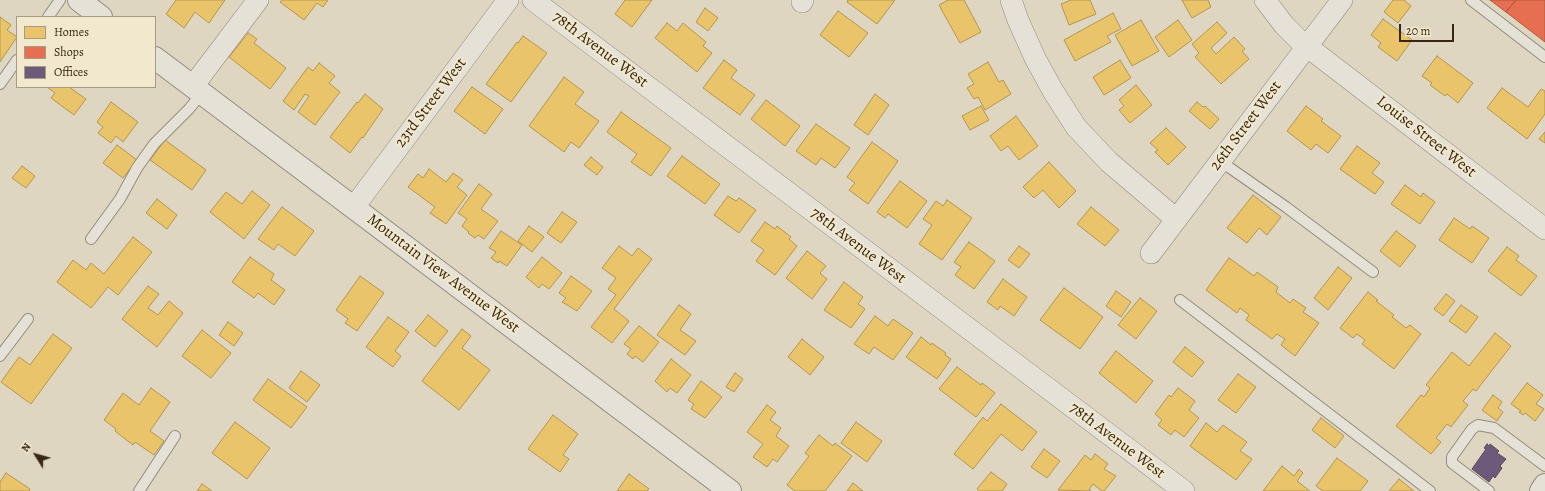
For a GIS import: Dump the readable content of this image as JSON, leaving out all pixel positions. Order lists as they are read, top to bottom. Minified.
{"streets":{"street":["78th Avenue West","23rd Street West","26th Street West","Louise Street West","Mountain View Avenue West"]},"crossings":[["23rd Street West","Mountain View Avenue West"],["26th Street West","Louise Street West"]],"legend":["Homes","Shops","Offices"],"scale_bar":"20 m","north":"top left"}
